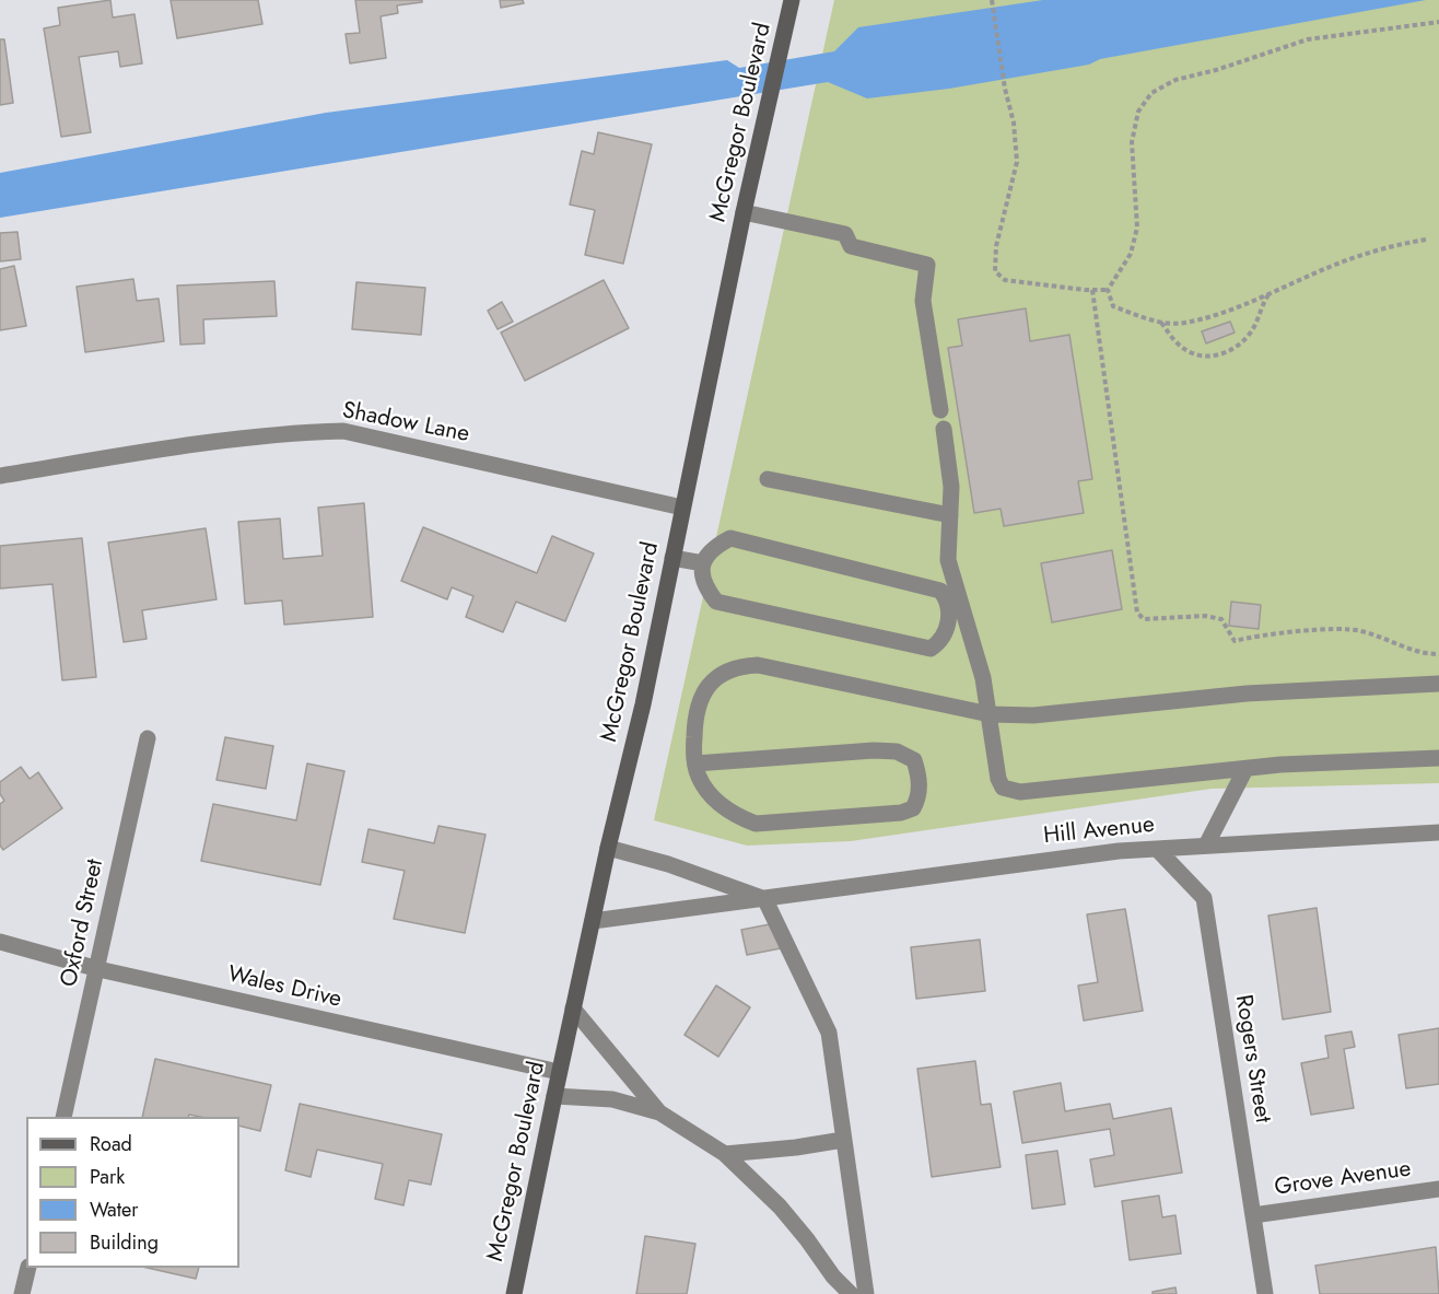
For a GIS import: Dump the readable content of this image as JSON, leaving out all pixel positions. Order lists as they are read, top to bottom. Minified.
{"streets":{"main road":["McGregor Boulevard"],"street":["Shadow Lane","Hill Avenue","Oxford Street","Wales Drive","Rogers Street","Grove Avenue"]},"crossings":[["McGregor Boulevard","Shadow Lane"],["McGregor Boulevard","Hill Avenue"],["McGregor Boulevard","Wales Drive"],["Hill Avenue","Rogers Street"],["Oxford Street","Wales Drive"],["Rogers Street","Grove Avenue"]],"legend":["Road","Park","Water","Building"]}
